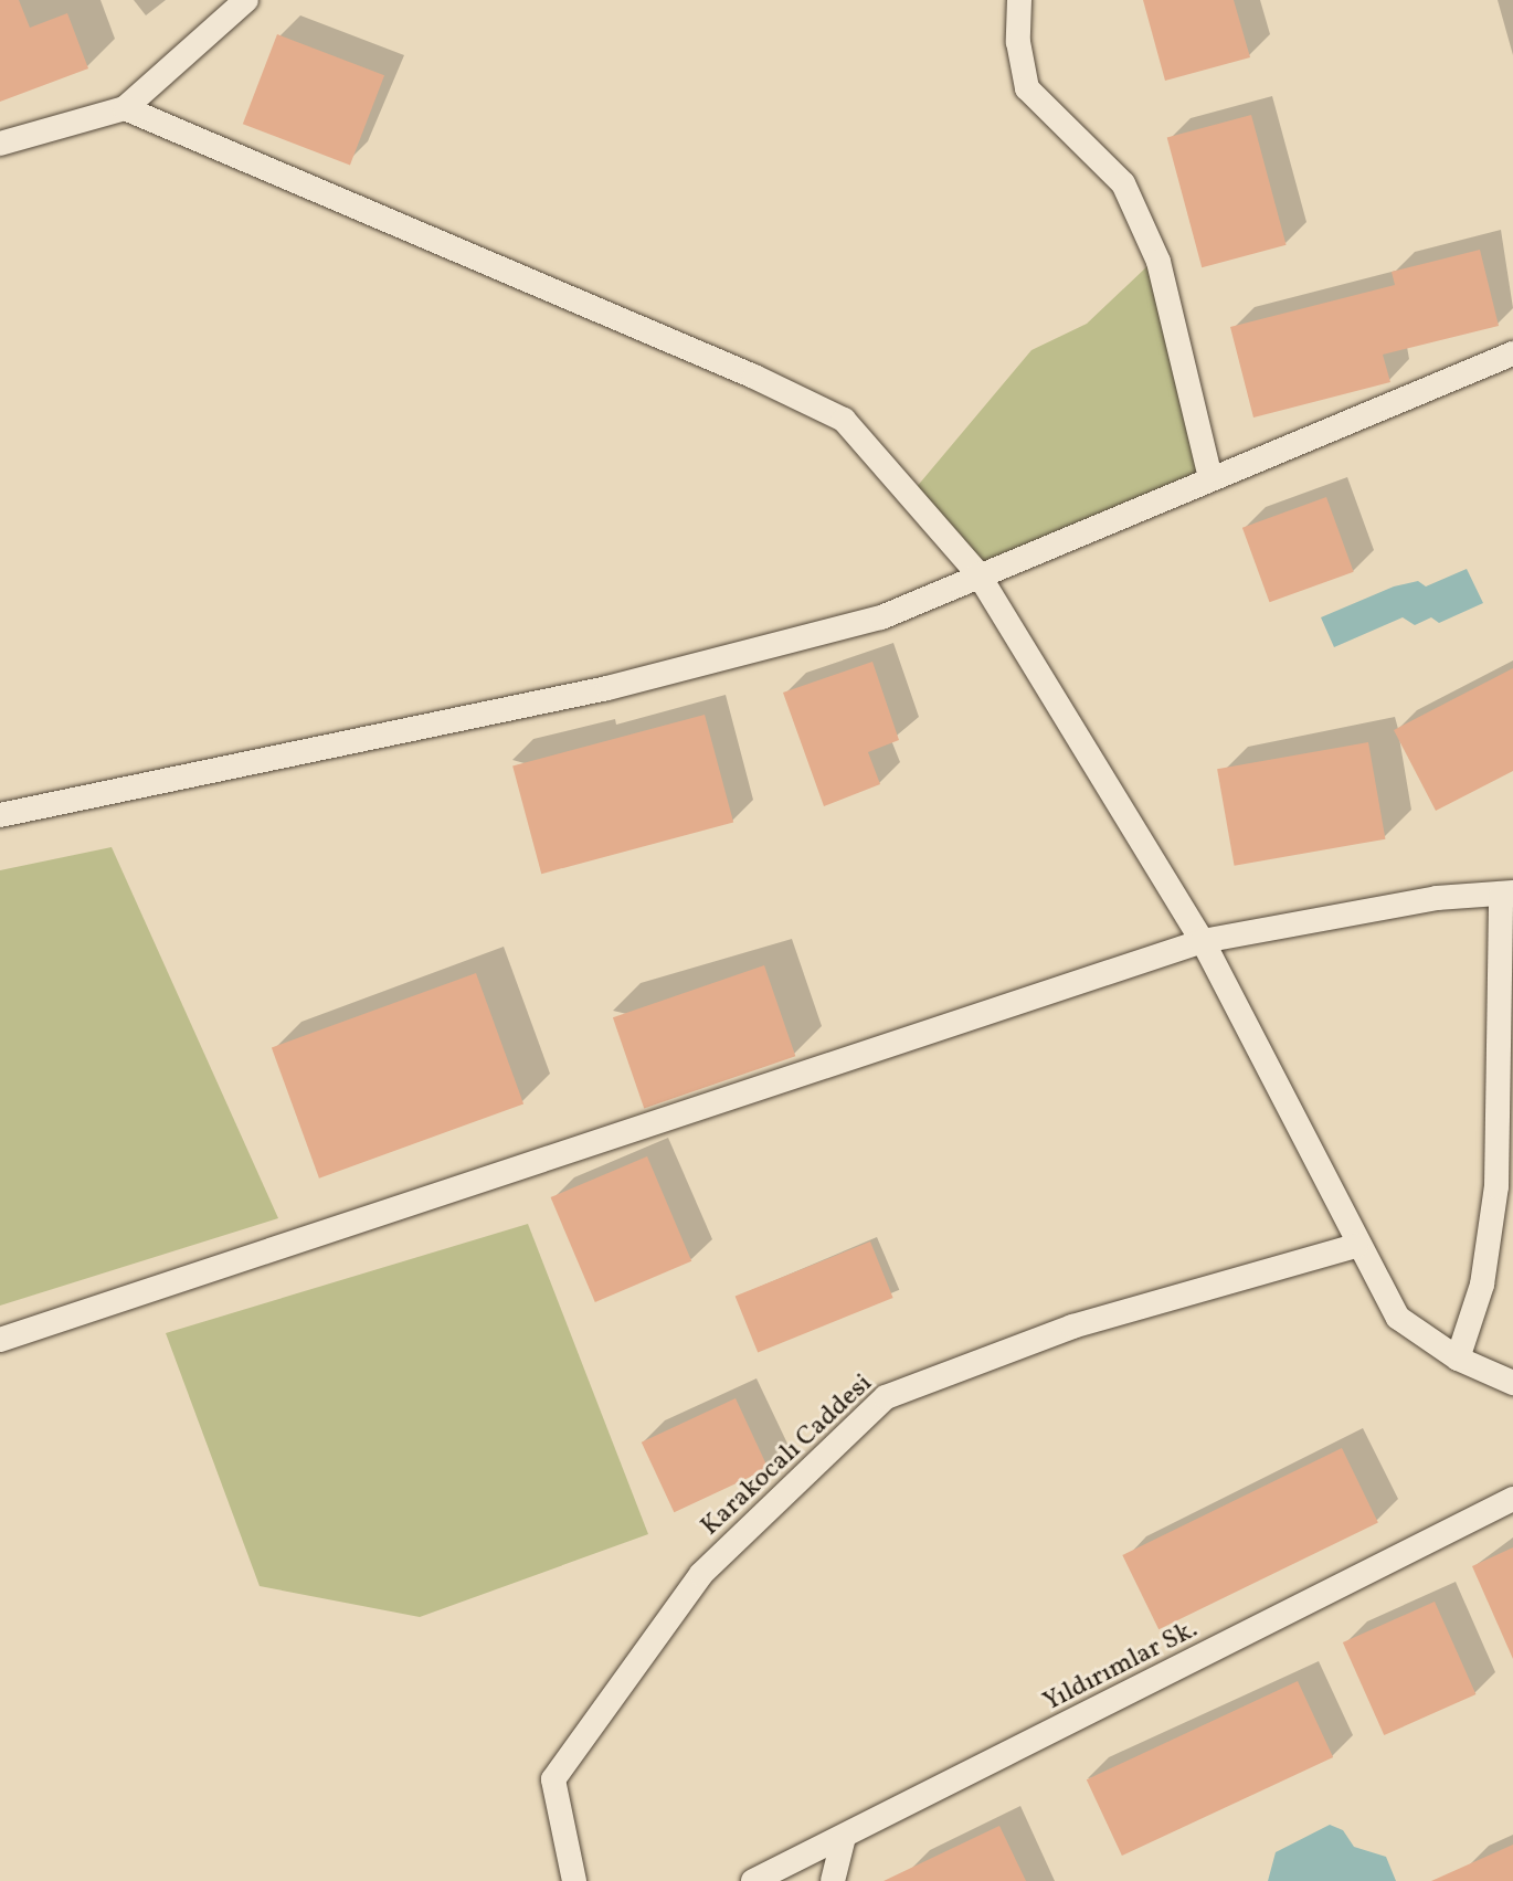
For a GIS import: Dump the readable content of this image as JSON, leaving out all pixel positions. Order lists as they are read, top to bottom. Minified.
{"streets":{"street":["Karakocalı Caddesi","Yıldırımlar Sk."]}}
